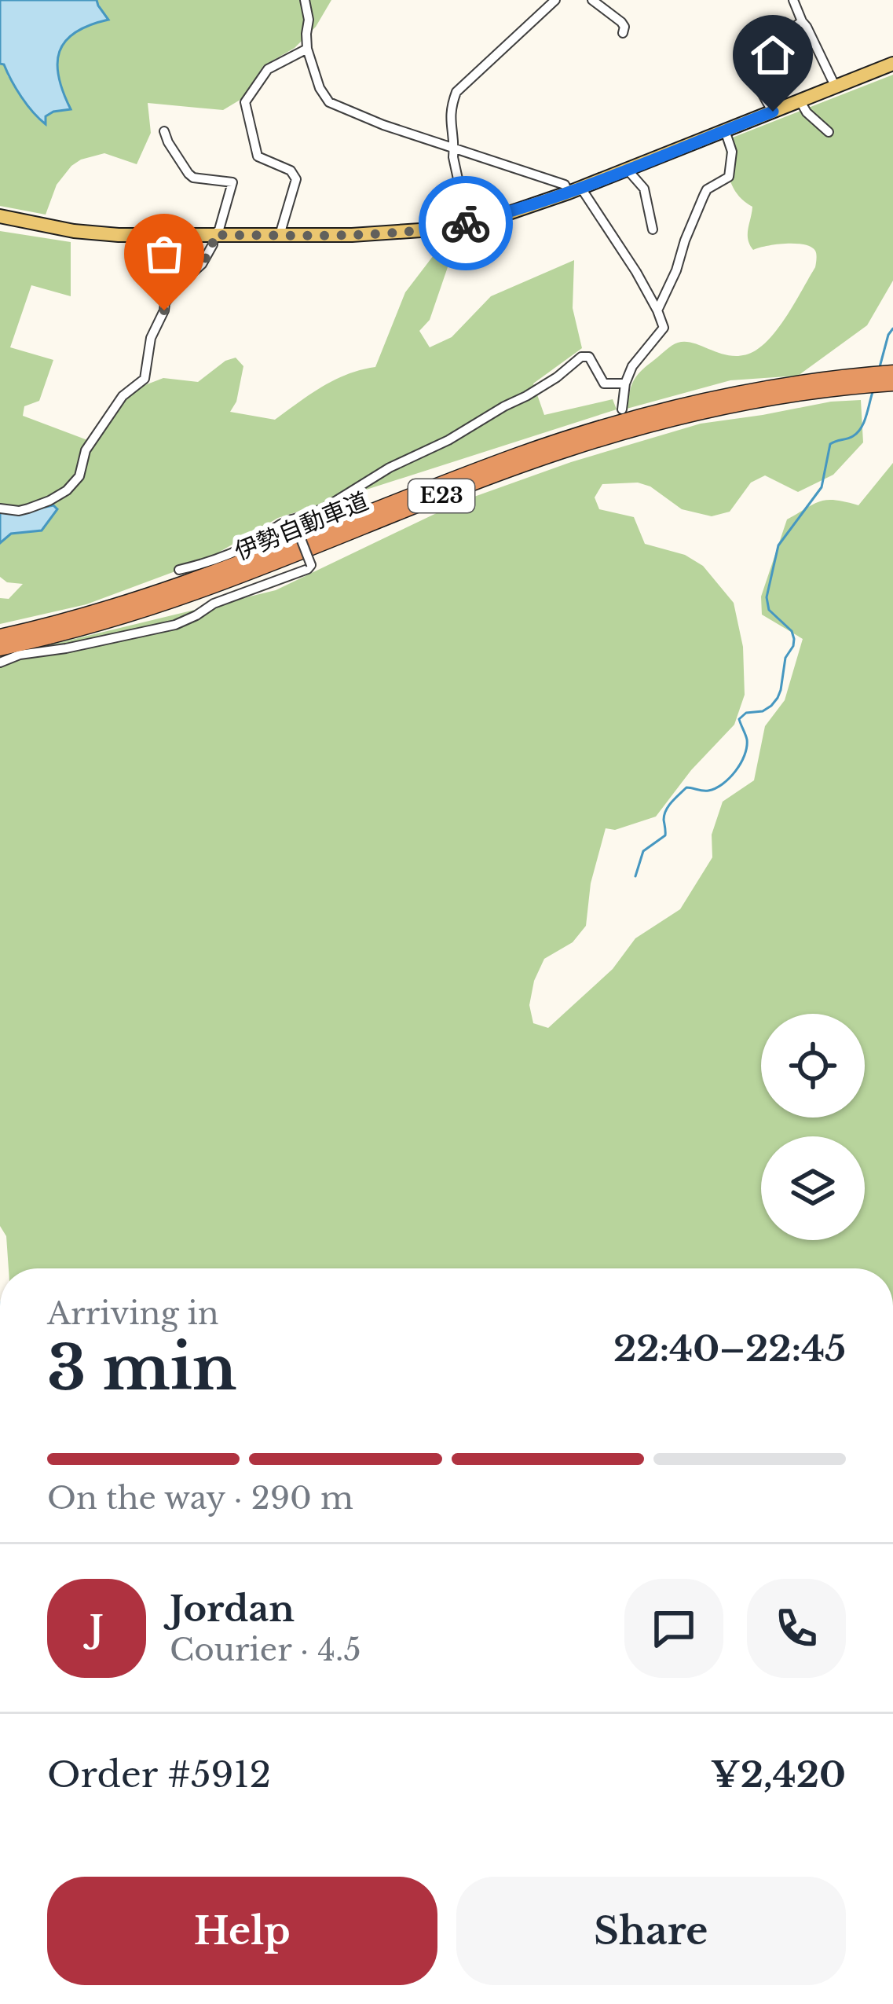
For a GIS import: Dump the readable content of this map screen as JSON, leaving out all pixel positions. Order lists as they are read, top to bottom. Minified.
{"streets":{"highway":["E23","伊勢自動車道"]},"page":{"heading":["3 min","Arriving in","22:40–22:45"],"panel":["Jordan","Courier · 4.5","Order #5912","¥2,420"],"bar":"On the way · 290 m","round":"J","buttons":["Help","Share"]}}
